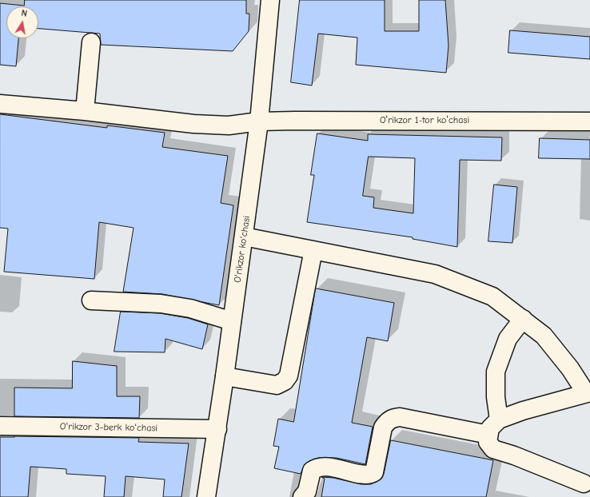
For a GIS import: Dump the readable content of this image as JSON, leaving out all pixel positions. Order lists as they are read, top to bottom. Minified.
{"streets":{"street":["Oʻrikzor 1-tor koʻchasi","Oʻrikzor koʻchasi","Oʻrikzor 3-berk koʻchasi"]},"crossings":[["Oʻrikzor 1-tor koʻchasi","Oʻrikzor koʻchasi"],["Oʻrikzor koʻchasi","Oʻrikzor 3-berk koʻchasi"]],"north":"top"}
